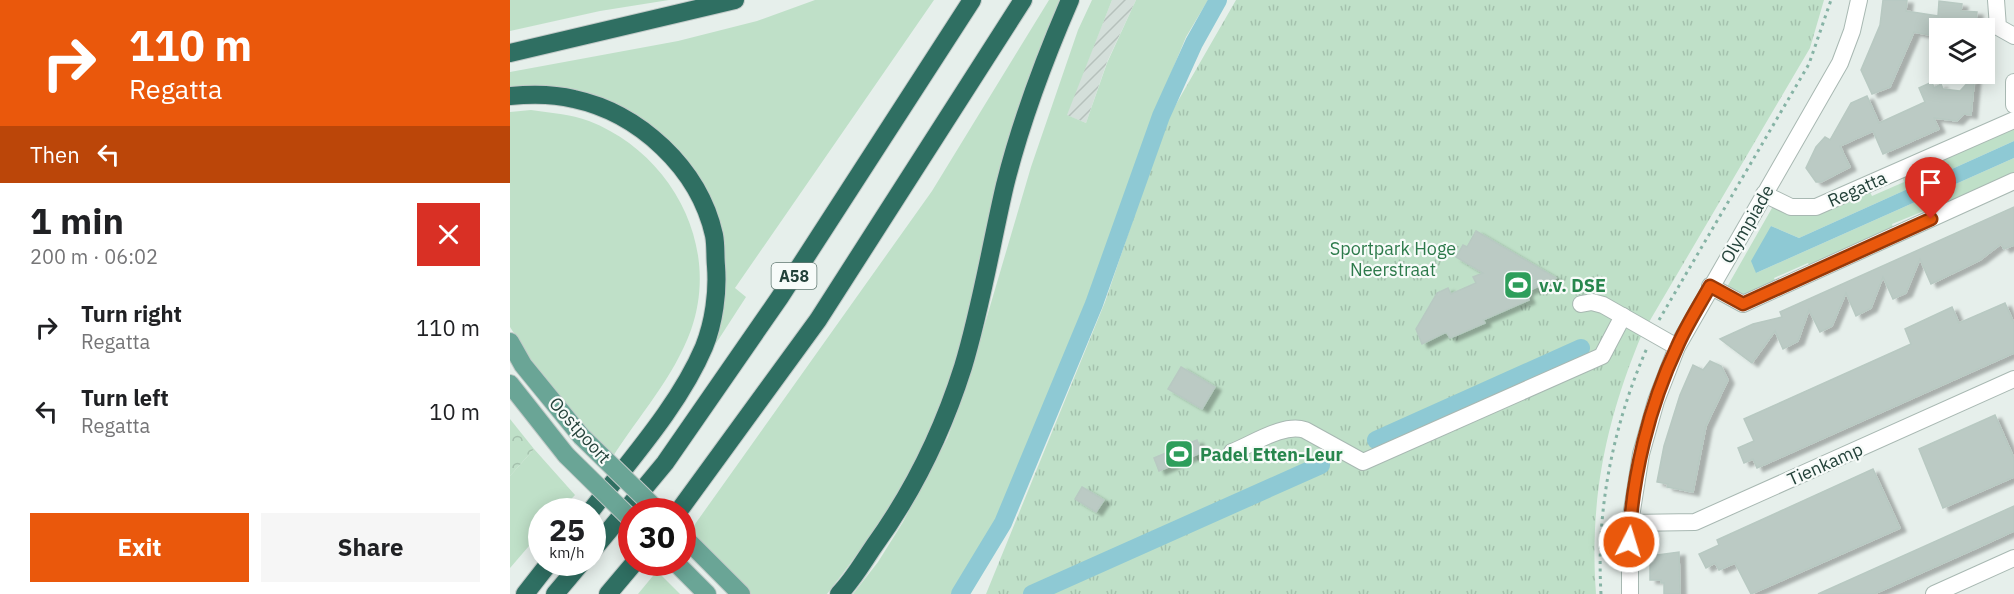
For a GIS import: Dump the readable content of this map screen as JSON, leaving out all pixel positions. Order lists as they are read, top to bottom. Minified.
{"streets":{"highway":["A58"],"main road":["Oostpoort"],"street":["Regatta","Olympiade","Tienkamp"]},"crossings":[["Regatta","Olympiade"],["Olympiade","Tienkamp"]],"parks":["Sportpark Hoge Neerstraat"],"places":{"sports":["v.v. DSE","Padel Etten-Leur"]},"page":{"turn":["110 m","Regatta"],"then":"Then","heading":["1 min","200 m · 06:02"],"list":[{"name":"Turn right","note":"Regatta","value":"110 m"},{"name":"Turn left","note":"Regatta","value":"10 m"}],"speed":"25 km/h","limit":"30","buttons":["Exit","Share"]}}
